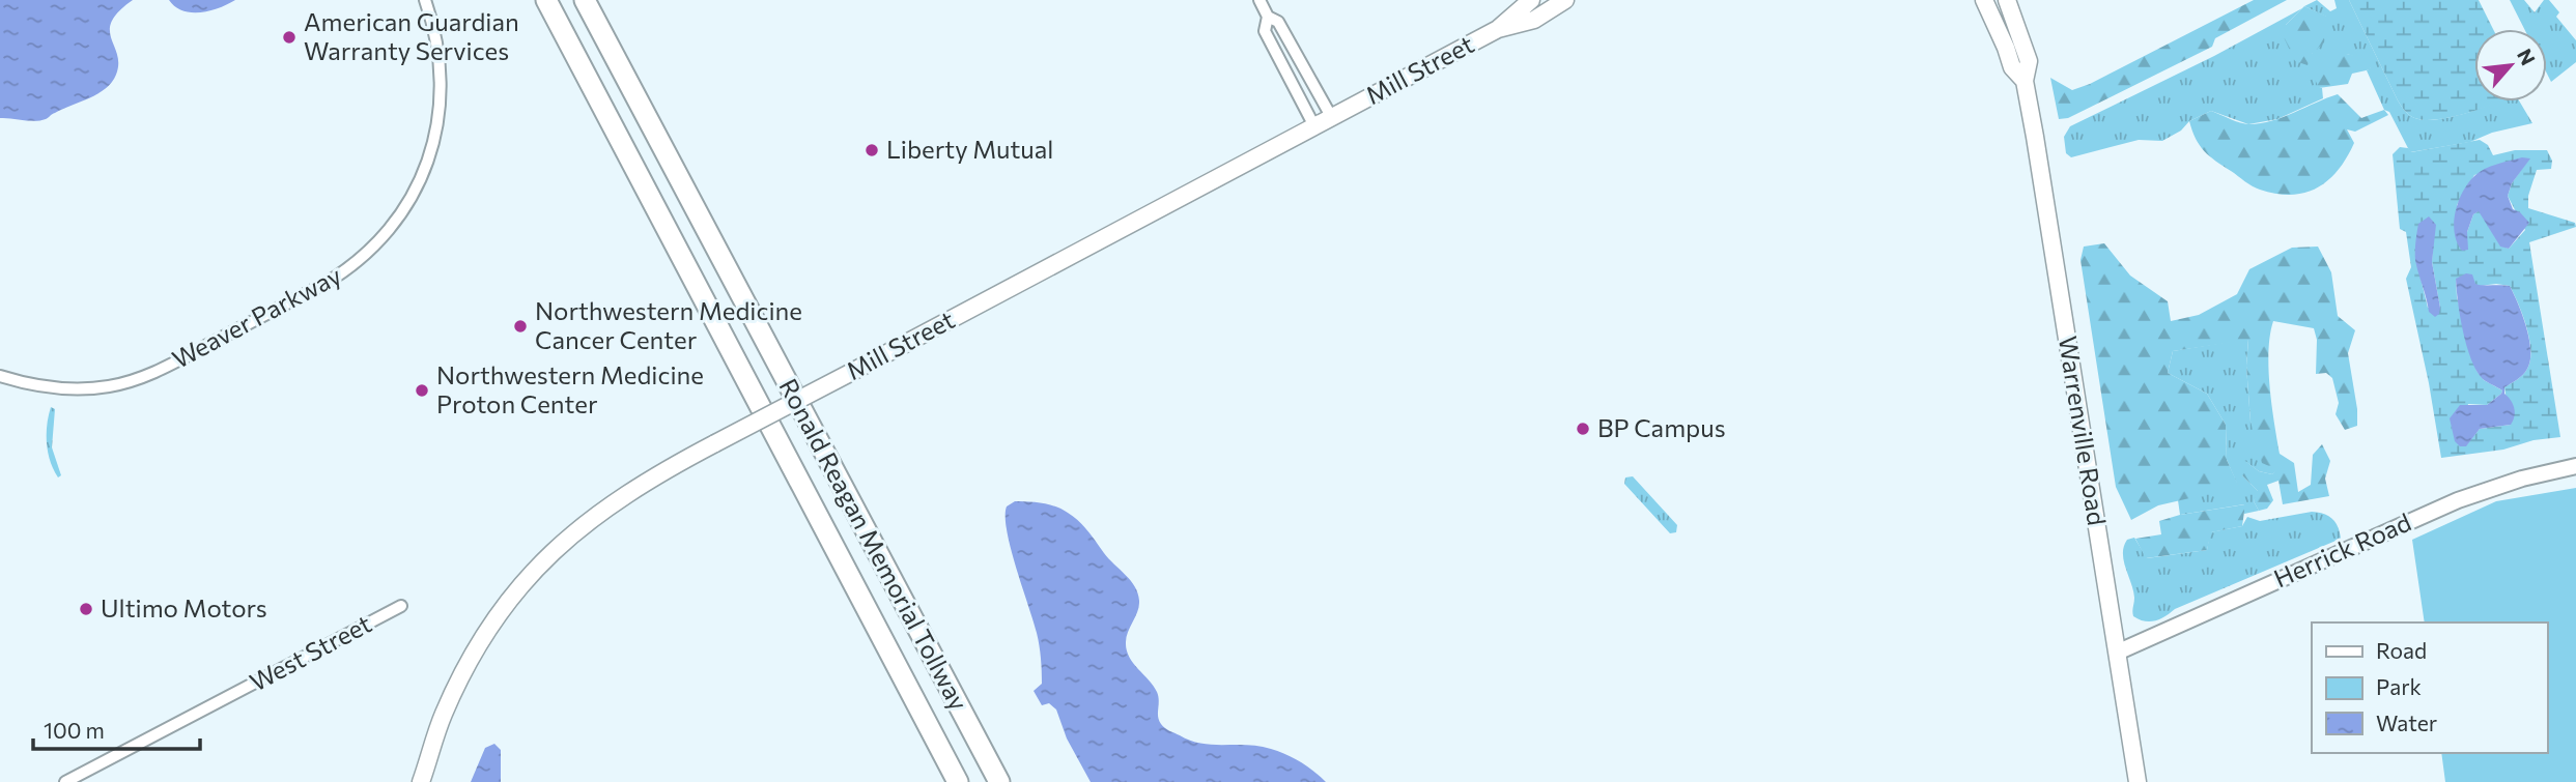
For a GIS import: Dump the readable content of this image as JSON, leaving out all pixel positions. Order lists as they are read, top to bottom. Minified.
{"streets":{"highway":["Ronald Reagan Memorial Tollway"],"main road":["Mill Street","Warrenville Road"],"street":["Weaver Parkway","Herrick Road","West Street"]},"crossings":[["Warrenville Road","Herrick Road"]],"places":["American Guardian Warranty Services","Liberty Mutual","Northwestern Medicine Cancer Center","Northwestern Medicine Proton Center","BP Campus","Ultimo Motors"],"legend":["Road","Park","Water"],"scale_bar":"100 m","north":"top right"}
